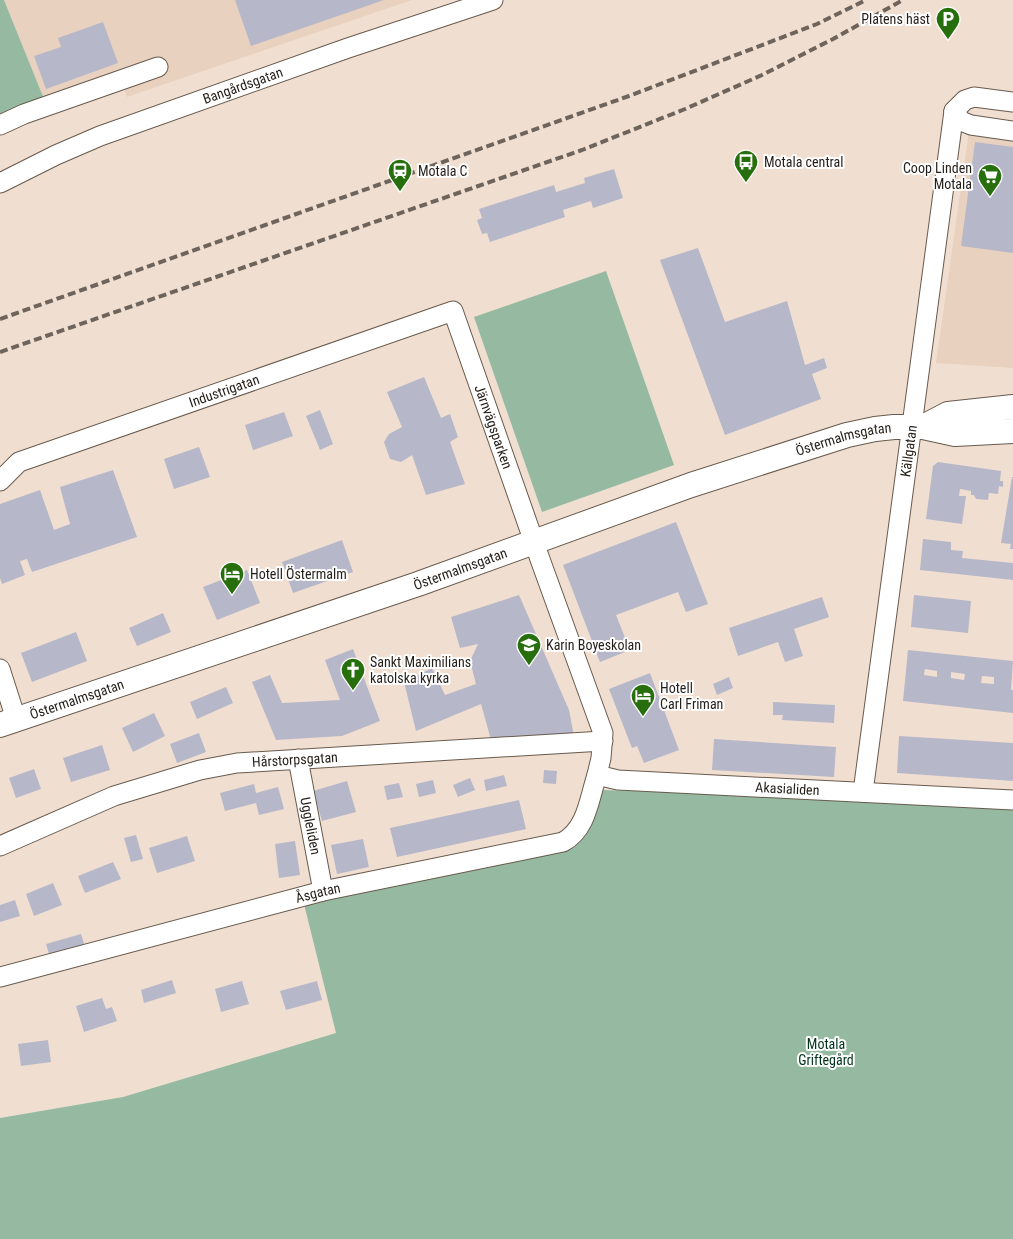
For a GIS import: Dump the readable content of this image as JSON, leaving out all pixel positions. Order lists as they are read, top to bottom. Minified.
{"streets":{"street":["Bangårdsgatan","Industrigatan","Järnvägsparken","Östermalmsgatan","Källgatan","Hårstorpsgatan","Akasialiden","Uggleliden","Åsgatan"]},"crossings":[["Industrigatan","Järnvägsparken"],["Järnvägsparken","Östermalmsgatan"],["Järnvägsparken","Hårstorpsgatan"],["Östermalmsgatan","Källgatan"],["Källgatan","Akasialiden"],["Hårstorpsgatan","Uggleliden"],["Akasialiden","Åsgatan"],["Uggleliden","Åsgatan"]],"parks":["Motala Griftegård"],"places":{"parking":["Platens häst"],"bus stop":["Motala central"],"station":["Motala C"],"supermarket":["Coop Linden Motala"],"hotel":["Hotell Östermalm","Hotell Carl Friman"],"school or university":["Karin Boyeskolan"],"church":["Sankt Maximilians katolska kyrka"]}}
